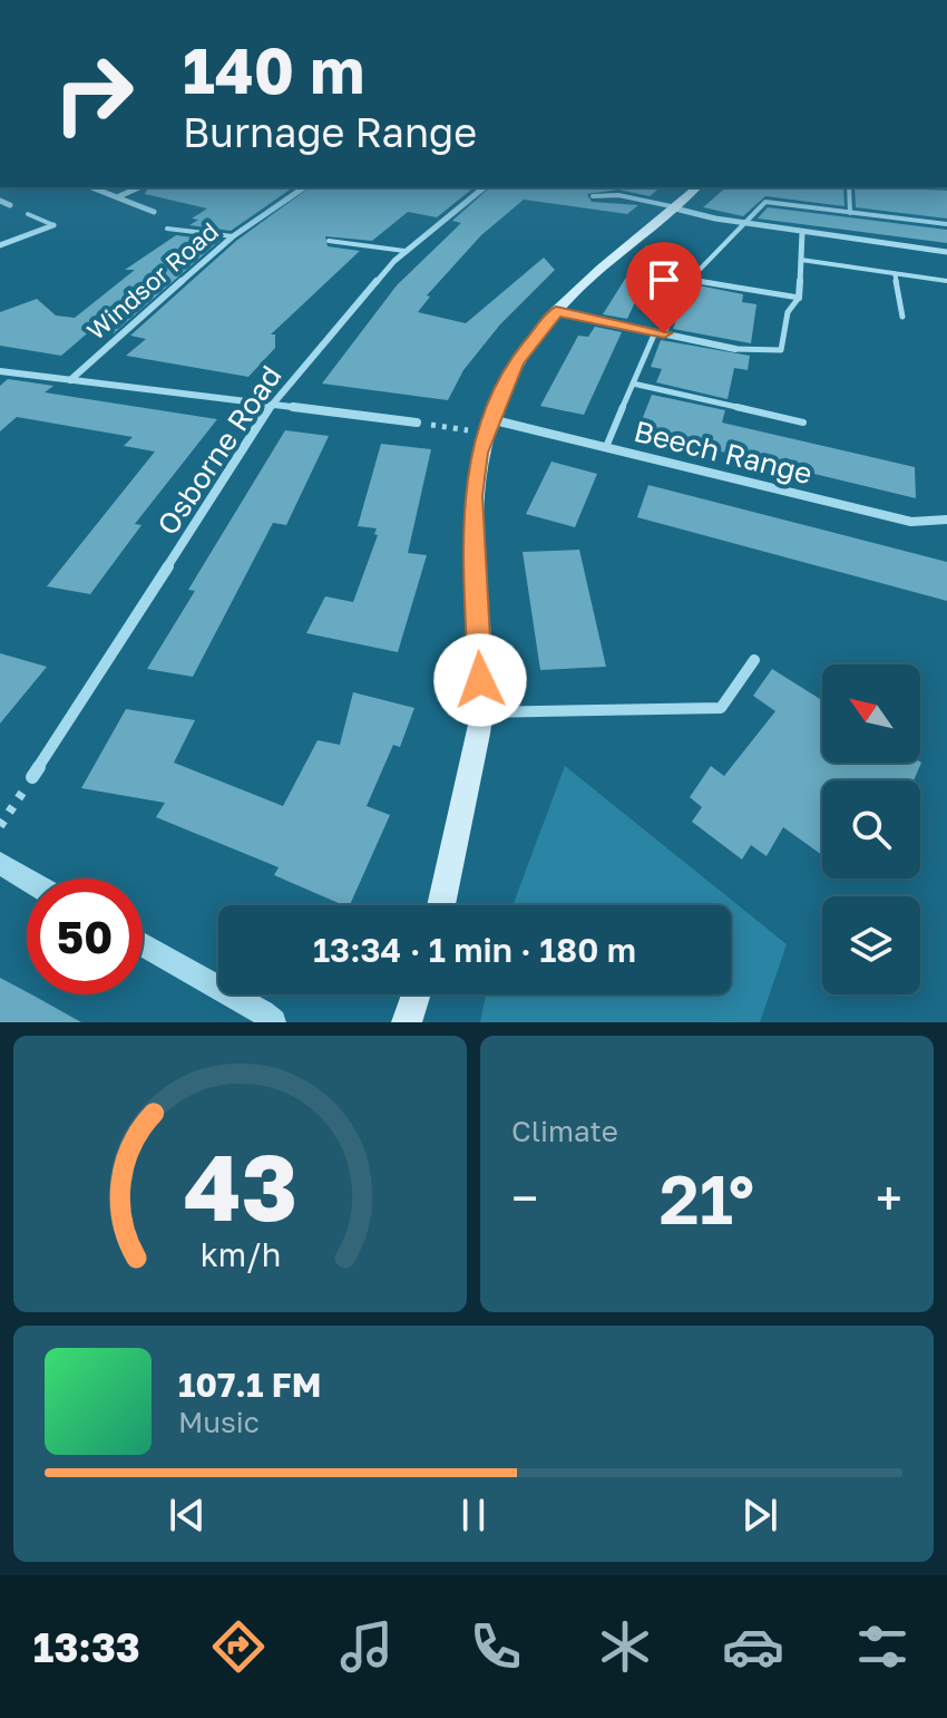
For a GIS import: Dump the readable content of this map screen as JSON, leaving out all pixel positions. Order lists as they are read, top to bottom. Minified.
{"streets":{"street":["Windsor Road","Osborne Road","Beech Range"]},"north":"top left","page":{"turn":["140 m","Burnage Range"],"limit":"50","trip":"13:34 · 1 min · 180 m","tile":"Climate","heat":["−","21°","+"],"song":["107.1 FM","Music"],"tabs":"13:33","gauge":["43","km/h"]}}
